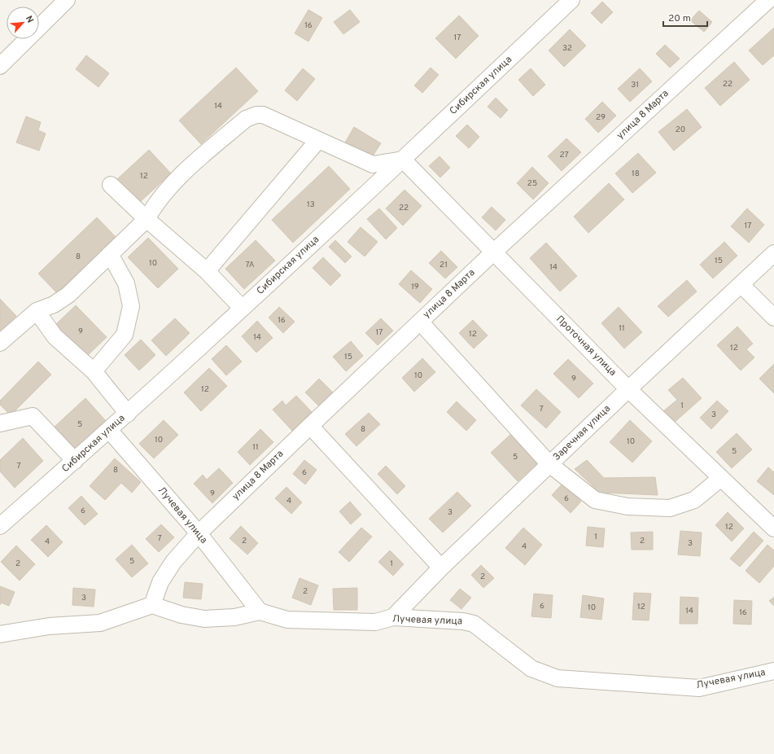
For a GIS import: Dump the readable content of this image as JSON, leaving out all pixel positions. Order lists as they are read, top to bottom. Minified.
{"streets":{"street":["Сибирская улица","улица 8 Марта","Проточная улица","Заречная улица","Лучевая улица"]},"crossings":[["Сибирская улица","Проточная улица"],["Сибирская улица","Лучевая улица"],["улица 8 Марта","Проточная улица"],["улица 8 Марта","Лучевая улица"],["Проточная улица","Заречная улица"],["Заречная улица","Лучевая улица"]],"house_numbers":["16","17","32","22","31","14","29","20","27","18","12","25","13","22","17","8","15","10","7А","21","14","19","16","11","9","17","12","14","12","15","10","9","12","1","7","3","5","8","10","10","11","5","5","7","8","6","9","6","4","6","3","12","1","7","2","2","4","3","4","5","2","1","2","2","3","6","12","10","14","16"],"scale_bar":"20 m","north":"top right"}
